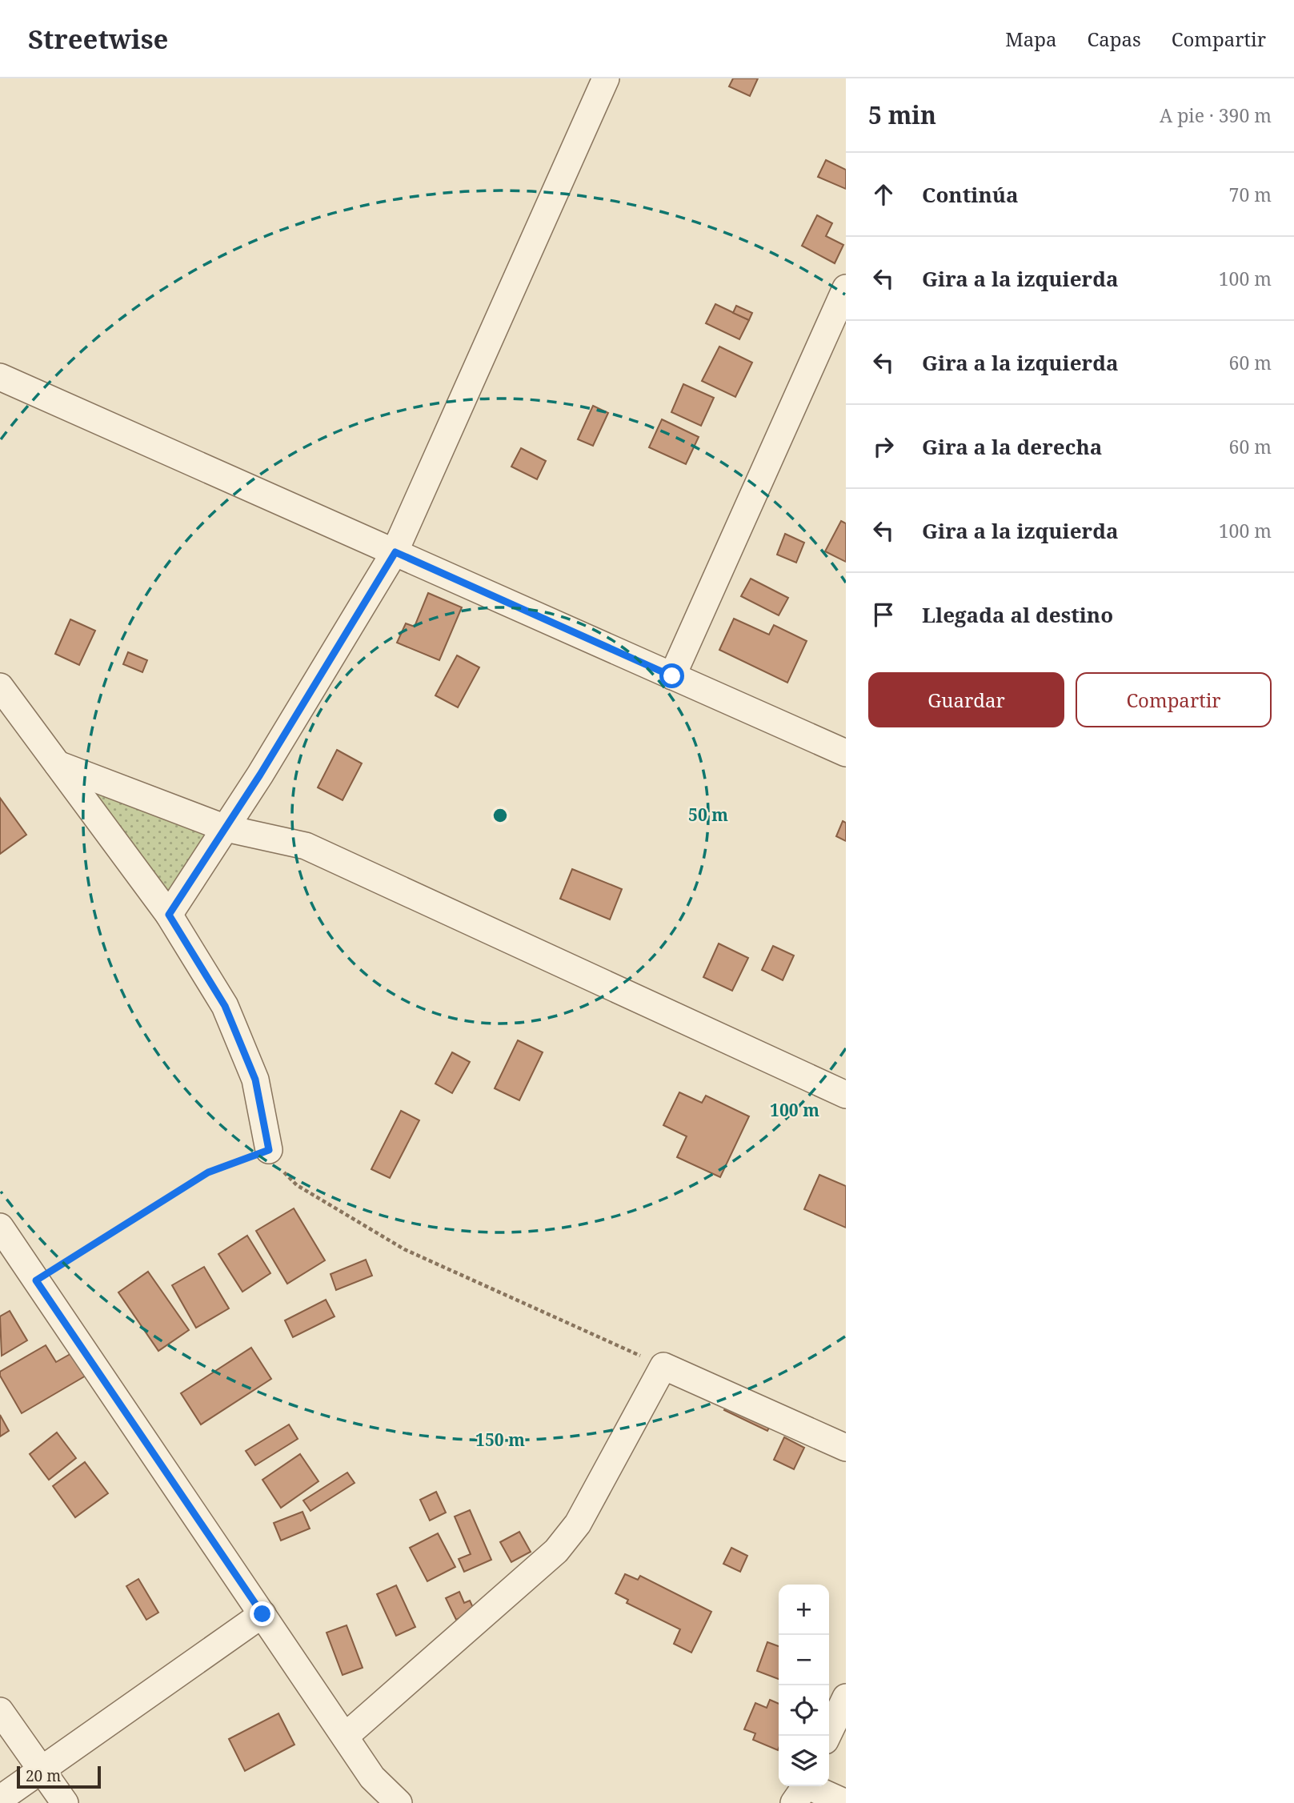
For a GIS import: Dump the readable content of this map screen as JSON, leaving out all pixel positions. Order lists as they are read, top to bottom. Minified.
{"scale_bar":"20 m","page":{"header":"Streetwise","nav":["Mapa","Capas","Compartir"],"heading":["5 min","A pie · 390 m"],"list":[["Continúa","70 m"],["Gira a la izquierda","100 m"],["Gira a la izquierda","60 m"],["Gira a la derecha","60 m"],["Gira a la izquierda","100 m"],"Llegada al destino"],"buttons":["Guardar","Compartir"],"map_buttons":["+","−"],"scale":"20 m"},"rings":["50 m","100 m","150 m"]}
